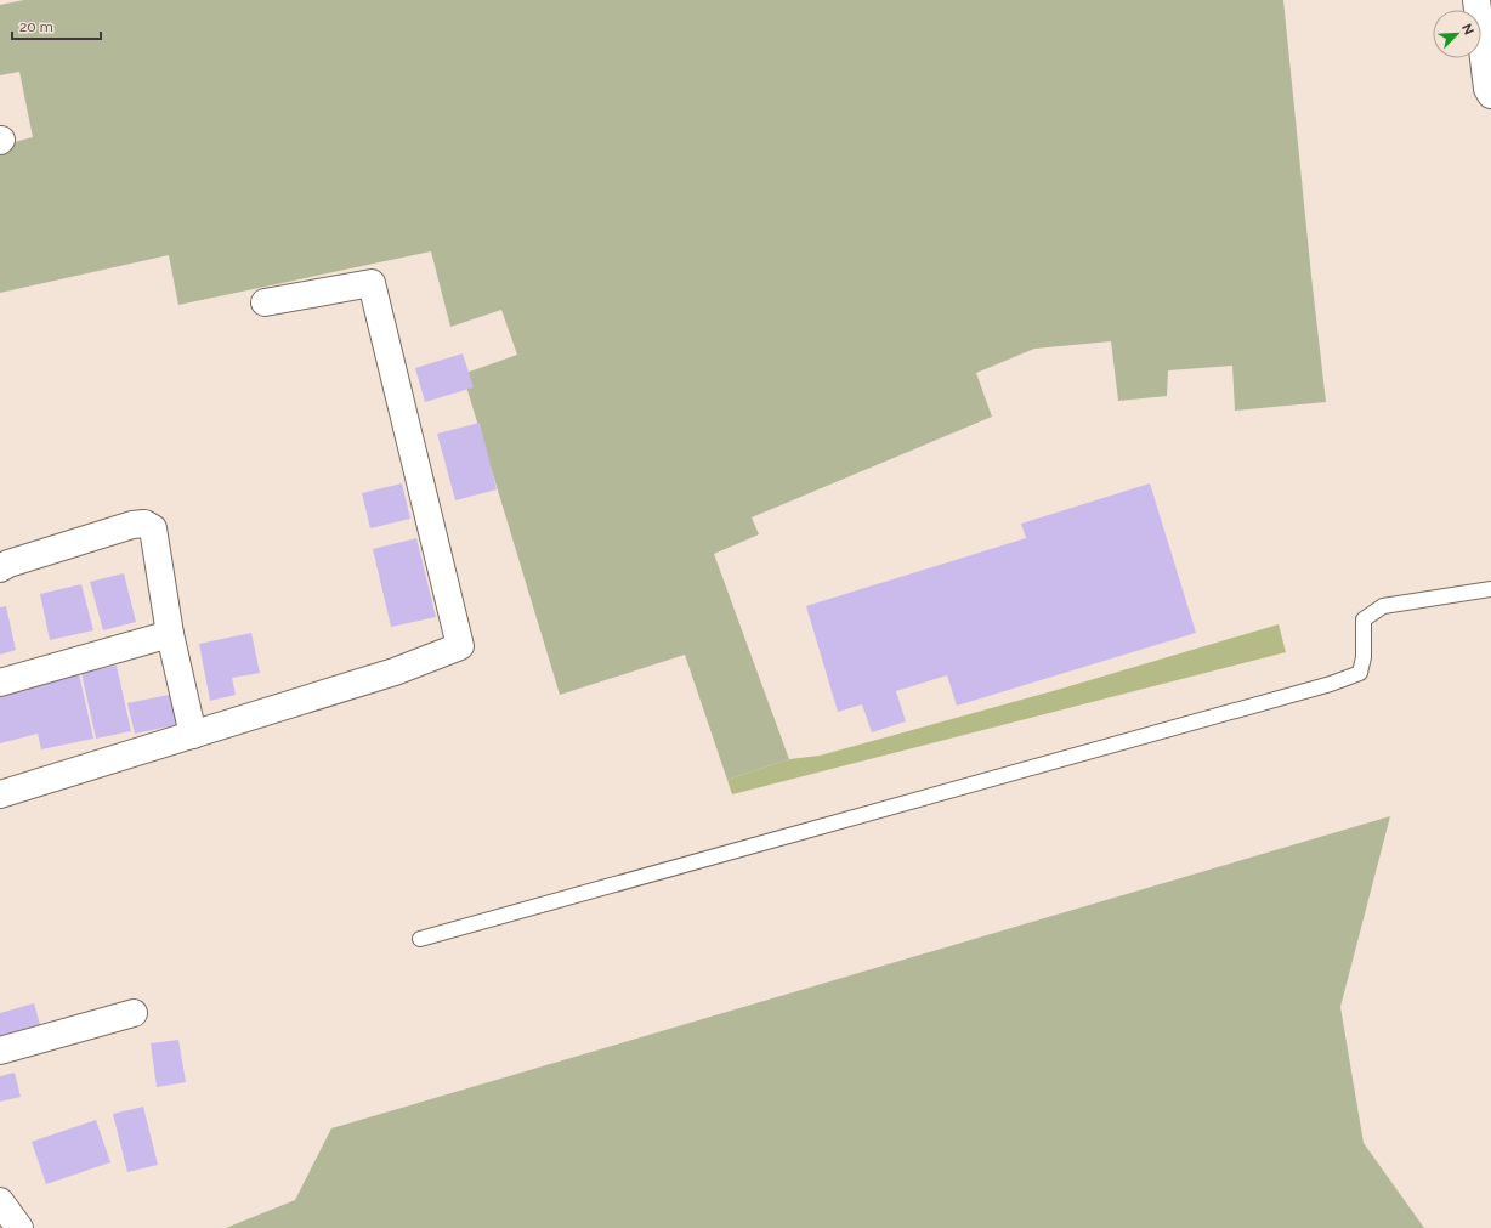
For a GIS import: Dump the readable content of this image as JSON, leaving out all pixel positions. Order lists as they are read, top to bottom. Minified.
{"scale_bar":"20 m","north":"top right"}
